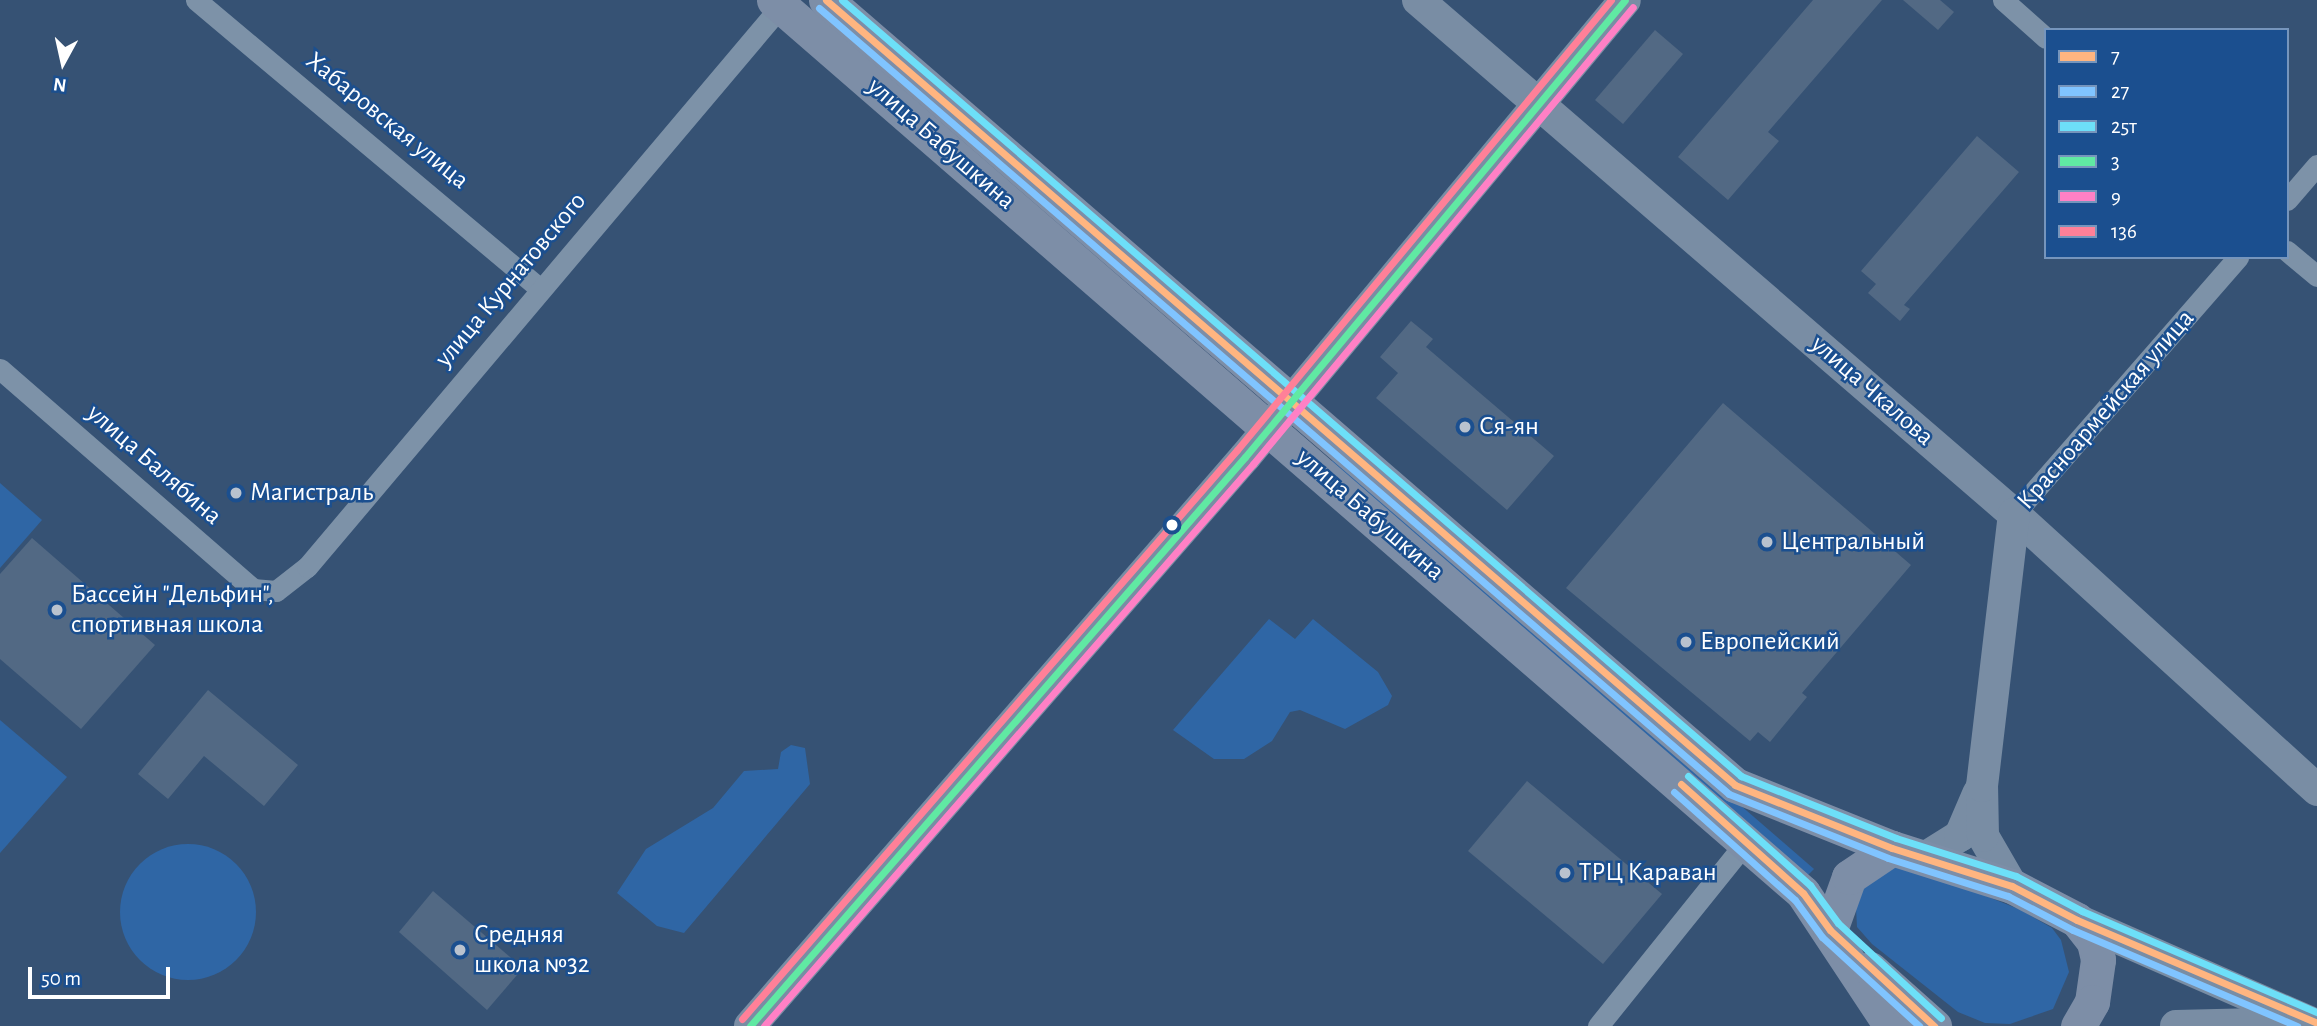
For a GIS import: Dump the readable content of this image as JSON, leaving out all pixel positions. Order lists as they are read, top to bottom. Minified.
{"streets":{"main road":["улица Бабушкина","улица Чкалова","Красноармейская улица"],"street":["Хабаровская улица","улица Курнатовского","улица Балябина"]},"crossings":[["Хабаровская улица","улица Курнатовского"],["улица Бабушкина","улица Курнатовского"],["улица Курнатовского","улица Балябина"],["улица Чкалова","Красноармейская улица"]],"places":["Ся-ян","Магистраль","Центральный","Бассейн \"Дельфин\", спортивная школа","Европейский","ТРЦ Караван","Средняя школа №32"],"lines":["transit line 7","transit line 25т","transit line 3","transit line 136","transit line 9","transit line 27"],"legend":["7","27","25т","3","9","136"],"scale_bar":"50 m","north":"bottom"}
